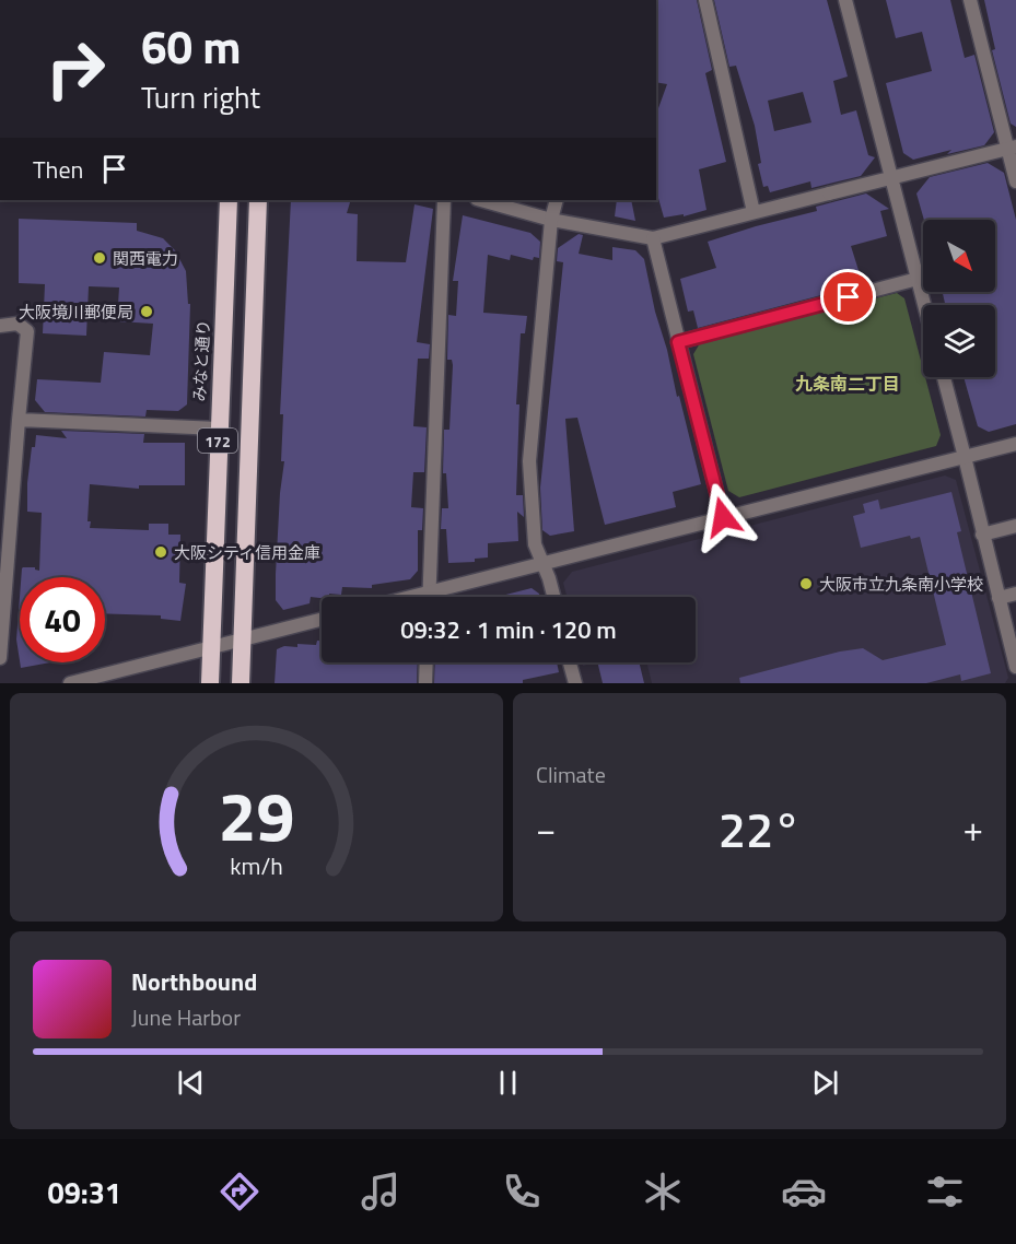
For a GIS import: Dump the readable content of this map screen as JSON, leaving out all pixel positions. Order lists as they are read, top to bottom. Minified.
{"streets":{"highway":["みなと通り","172"]},"districts":["九条南二丁目"],"places":["関西電力","大阪境川郵便局","大阪シティ信用金庫","大阪市立九条南小学校"],"north":"bottom right","page":{"turn":["60 m","Turn right"],"then":"Then","limit":"40","trip":"09:32 · 1 min · 120 m","tile":"Climate","heat":["−","22°","+"],"song":["Northbound","June Harbor"],"tabs":"09:31","gauge":["29","km/h"]}}
